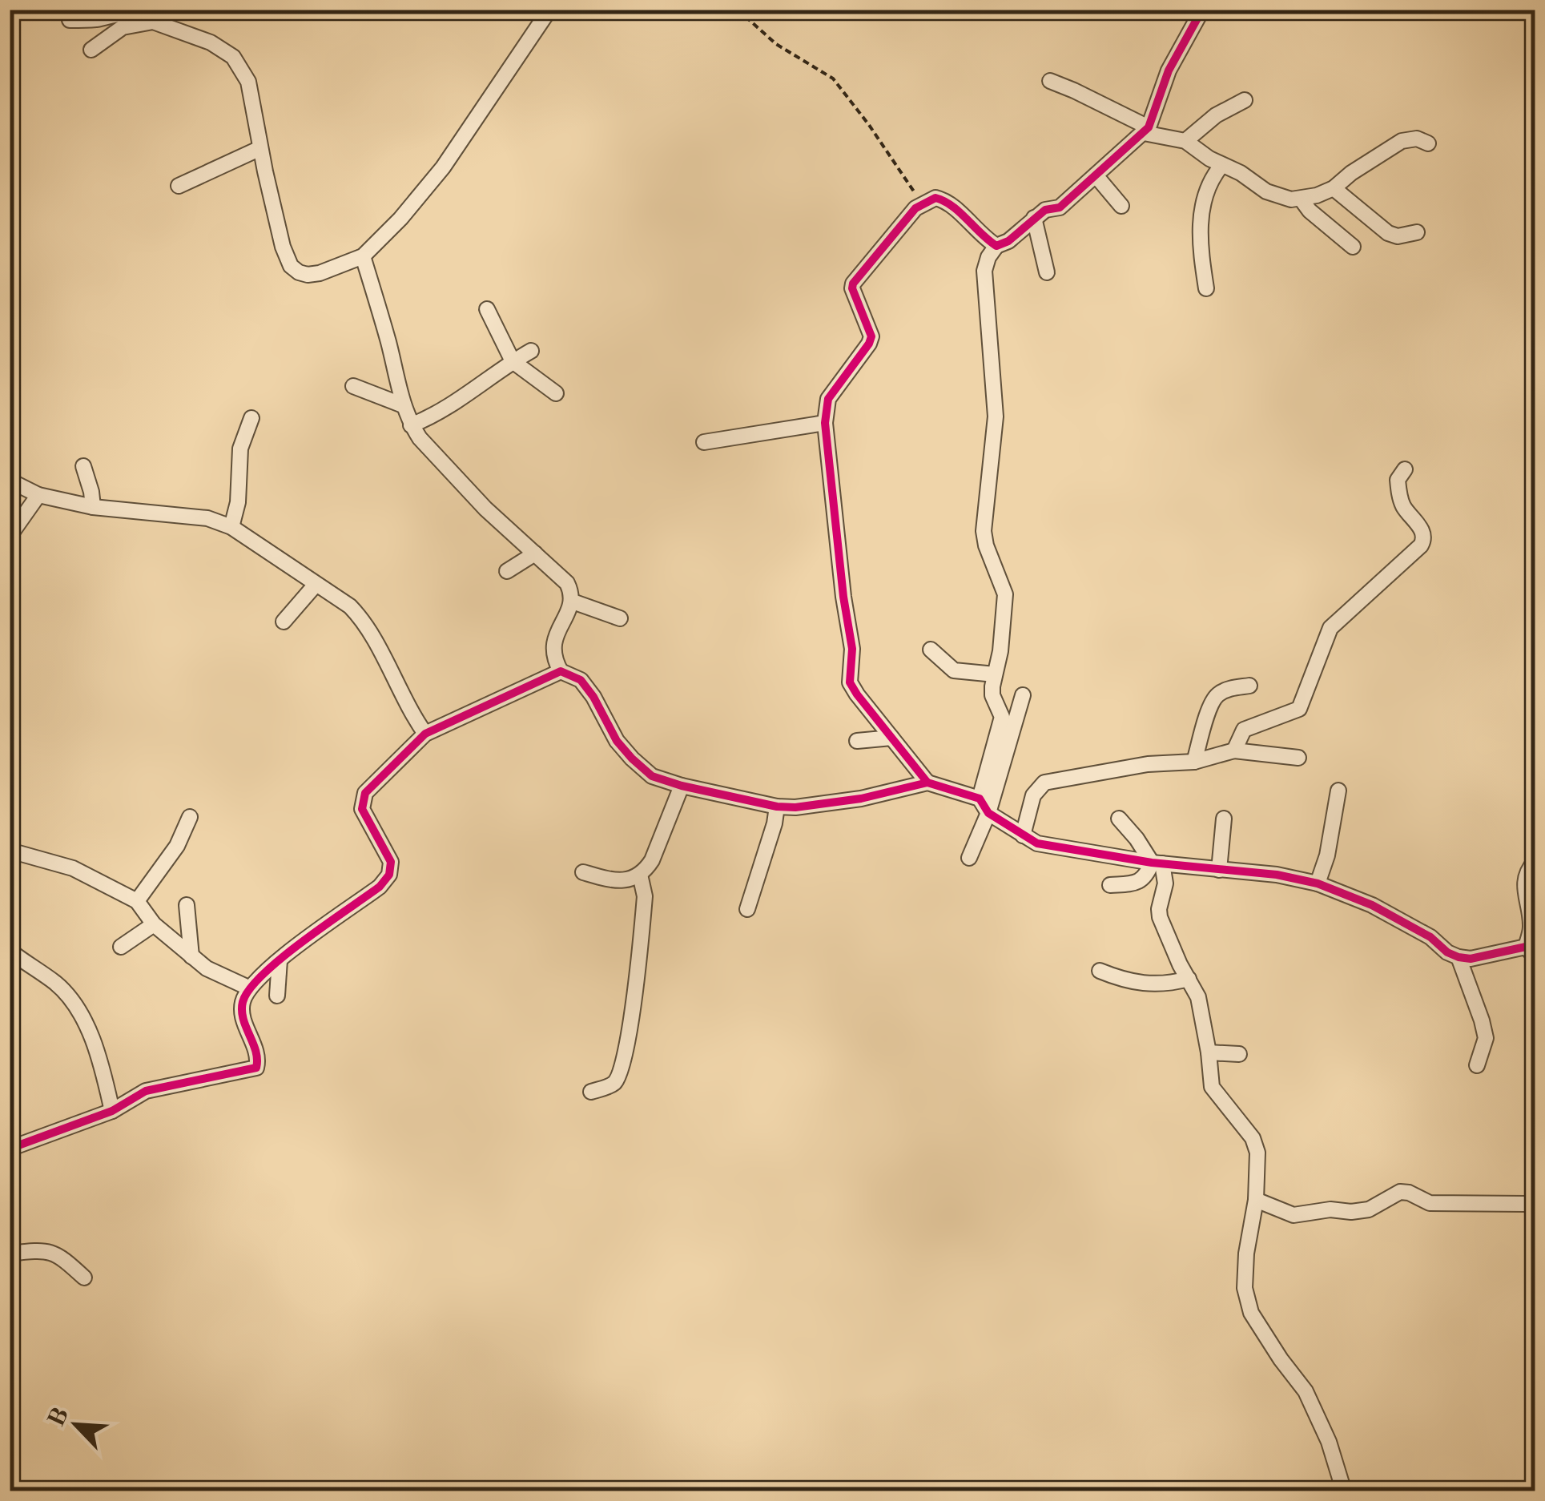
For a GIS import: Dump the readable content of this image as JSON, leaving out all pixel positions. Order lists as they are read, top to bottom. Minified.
{"north":"top left"}
